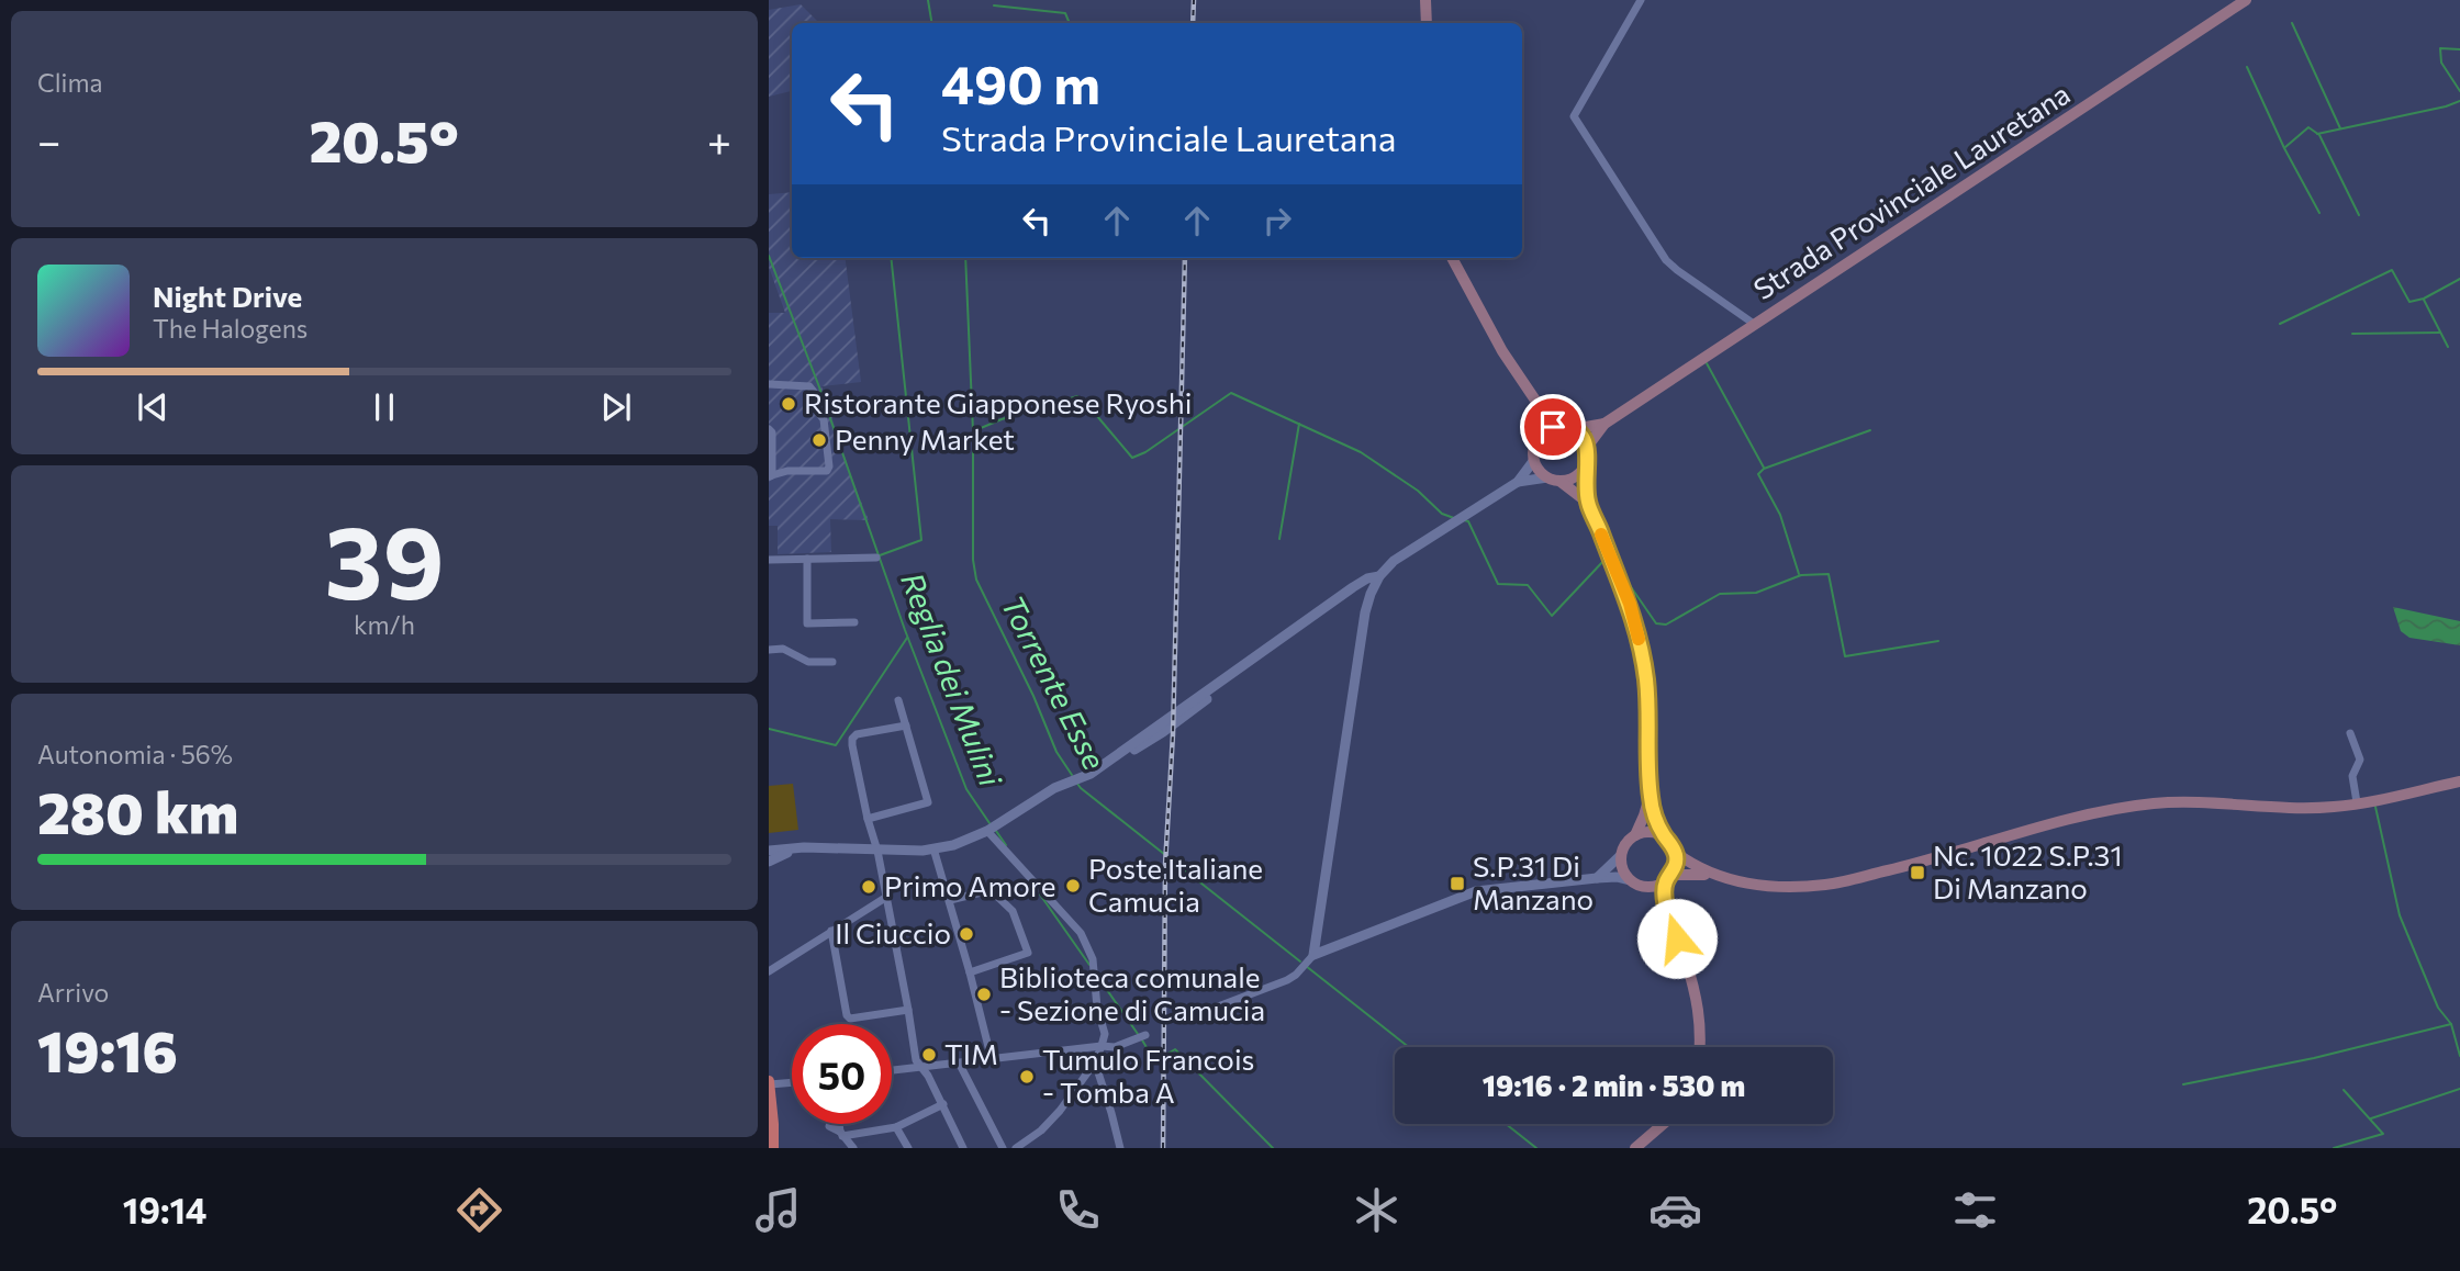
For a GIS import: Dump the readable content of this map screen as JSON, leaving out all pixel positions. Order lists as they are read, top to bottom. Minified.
{"streets":{"main road":["Strada Provinciale Lauretana"]},"water":["Reglia dei Mulini","Torrente Esse"],"places":{"other":["Ristorante Giapponese Ryoshi","Penny Market","Poste Italiane Camucia","Primo Amore","Il Ciuccio","Biblioteca comunale - Sezione di Camucia","TIM","Tumulo Francois - Tomba A"],"transit":["Nc. 1022 S.P.31 Di Manzano","S.P.31 Di Manzano"]},"page":{"tile":["Clima",["39","km/h"],["Autonomia · 56%","280 km"],["Arrivo","19:16"]],"turn":["490 m","Strada Provinciale Lauretana"],"heat":["−","20.5°","+"],"song":["Night Drive","The Halogens"],"limit":"50","trip":"19:16 · 2 min · 530 m","tabs":["19:14","20.5°"]}}
